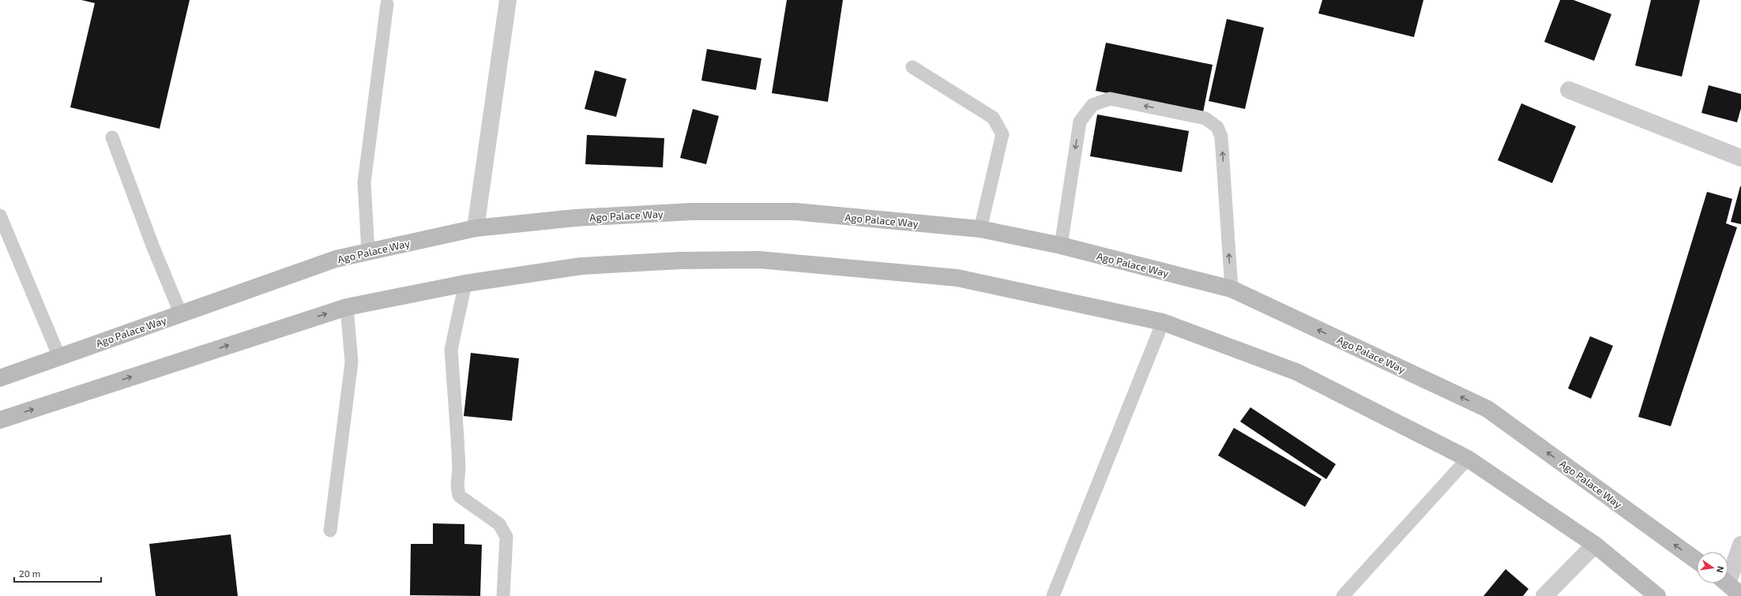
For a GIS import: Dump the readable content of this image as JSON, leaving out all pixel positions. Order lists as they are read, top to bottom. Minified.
{"streets":{"main road":["Ago Palace Way"]},"scale_bar":"20 m","north":"right"}
